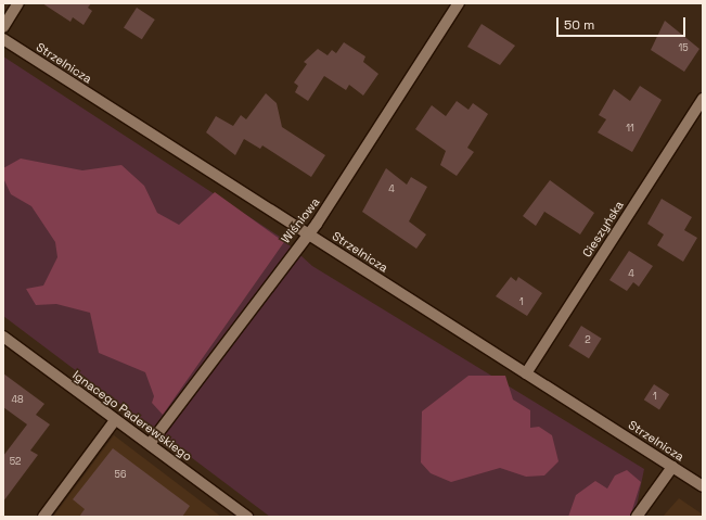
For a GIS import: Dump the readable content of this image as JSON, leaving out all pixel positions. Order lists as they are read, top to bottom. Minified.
{"streets":{"street":["Strzelnicza","Wiśniowa","Cieszyńska","Ignacego Paderewskiego"]},"crossings":[["Strzelnicza","Wiśniowa"],["Strzelnicza","Cieszyńska"],["Wiśniowa","Ignacego Paderewskiego"]],"house_numbers":["15","11","4","4","1","2","1","48","52","56"],"scale_bar":"50 m"}
